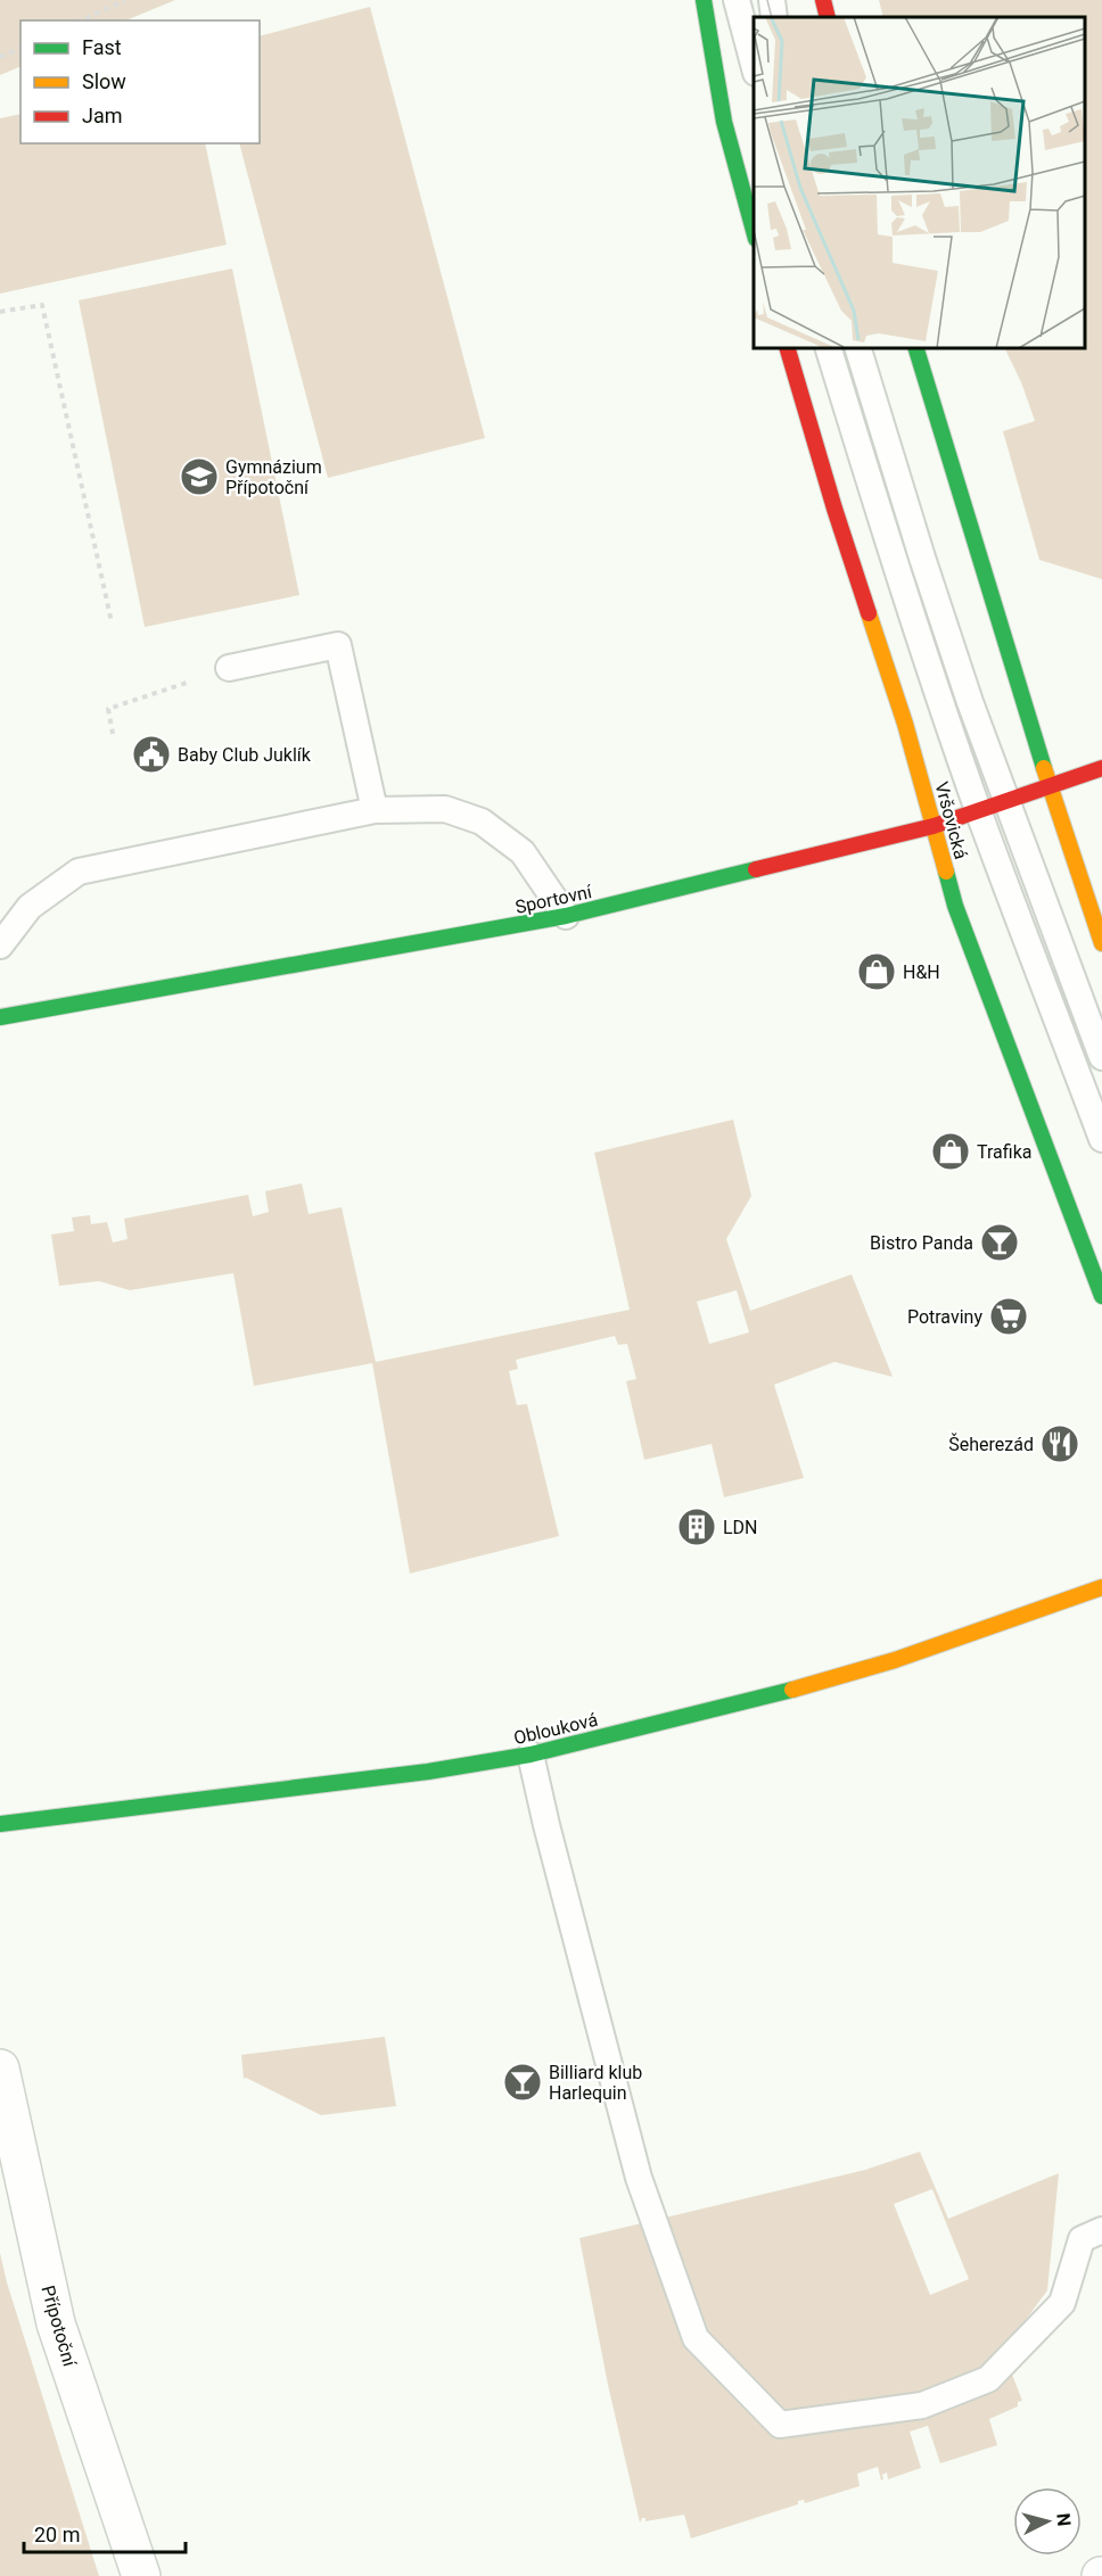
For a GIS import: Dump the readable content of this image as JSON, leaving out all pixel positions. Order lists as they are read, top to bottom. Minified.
{"streets":{"street":["Vršovická","Sportovní","Oblouková","Přípotoční"]},"crossings":[["Vršovická","Sportovní"]],"places":{"school or university":["Gymnázium Přípotoční"],"public building":["Baby Club Juklík"],"shop":["H&H","Trafika"],"bar":["Bistro Panda","Billiard klub Harlequin"],"supermarket":["Potraviny"],"restaurant":["Šeherezád"],"building":["LDN"]},"legend":["Fast","Slow","Jam"],"scale_bar":"20 m","north":"right"}
